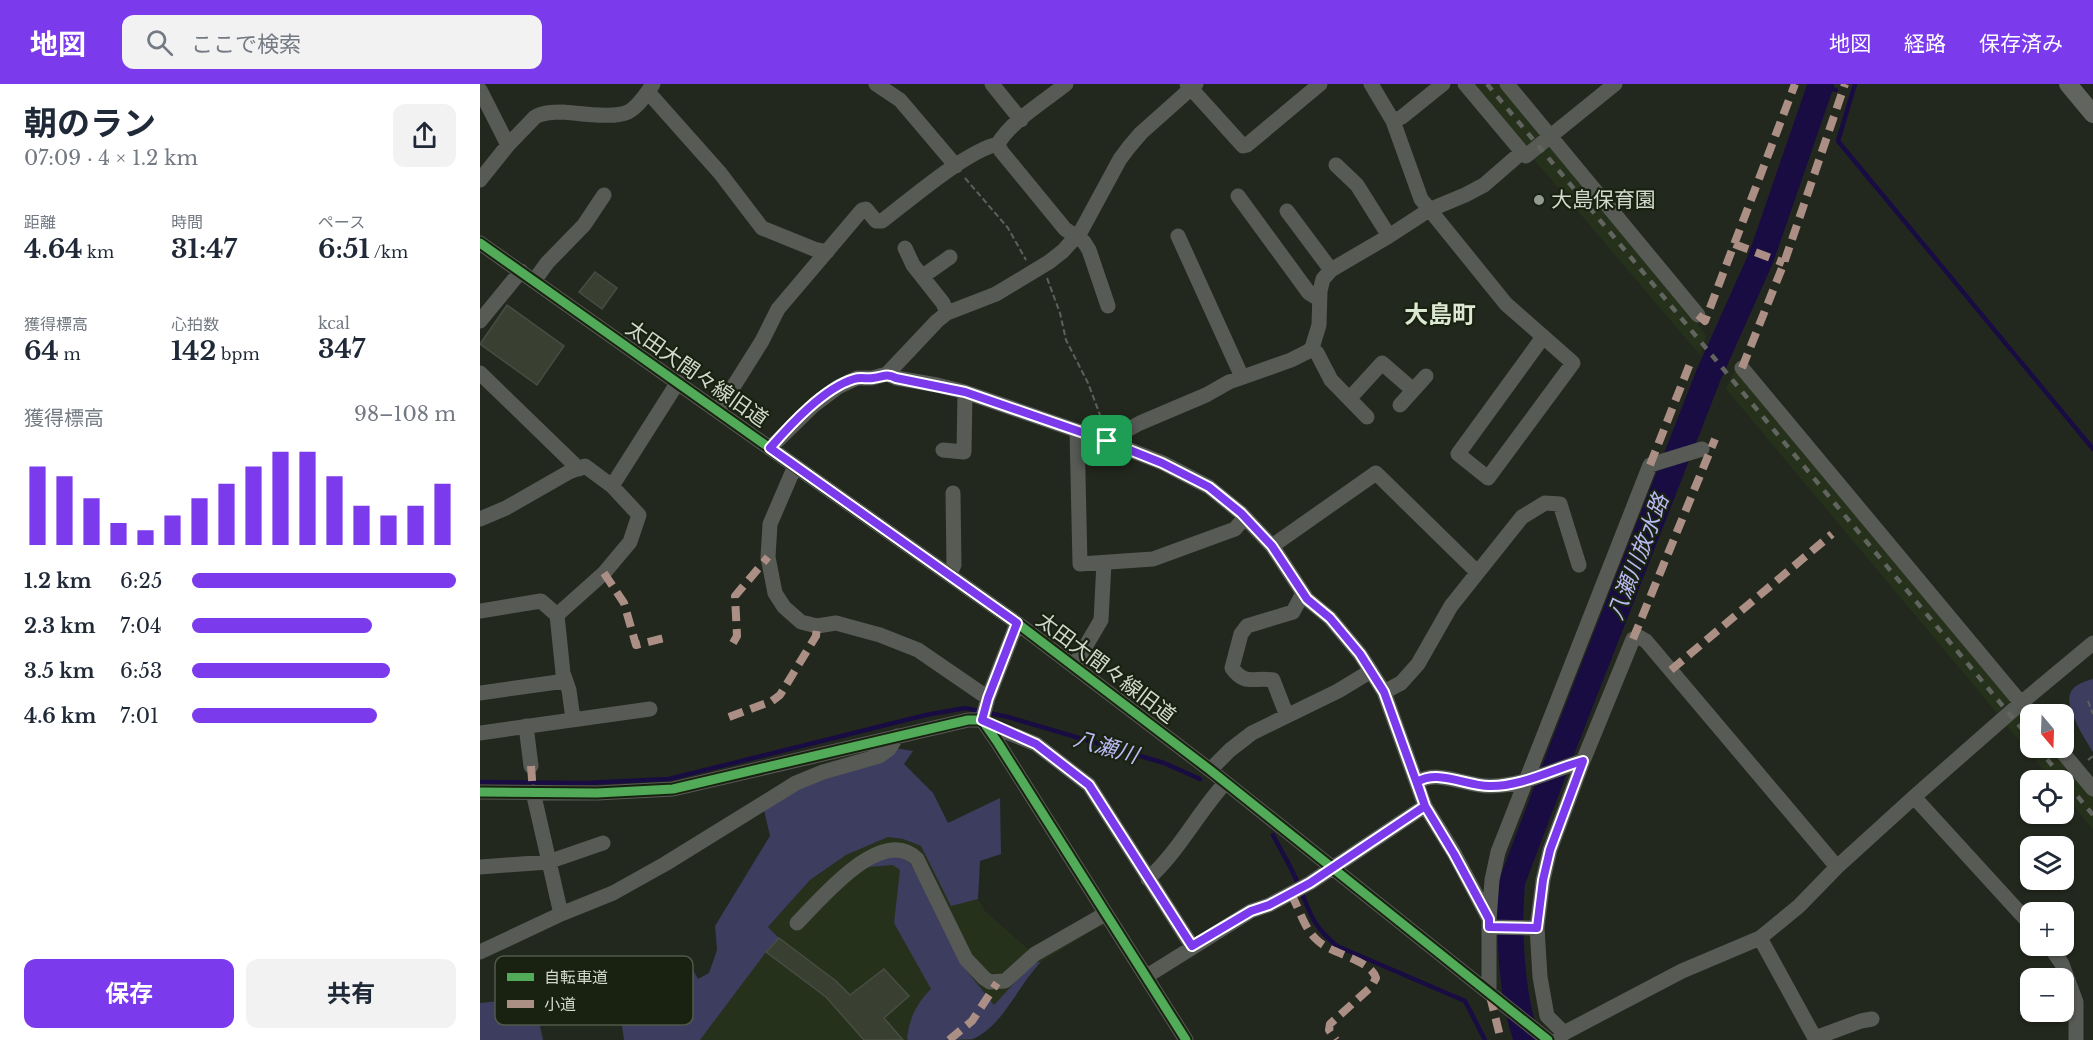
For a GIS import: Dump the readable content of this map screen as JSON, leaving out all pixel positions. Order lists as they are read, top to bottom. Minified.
{"streets":{"street":["太田大間々線旧道"]},"districts":["大島町"],"water":["八瀬川放水路","八瀬川"],"places":["大島保育園"],"legend":["自転車道","小道"],"north":"bottom","page":{"header":"地図","search":"ここで検索","nav":["地図","経路","保存済み"],"heading":["朝のラン","07:09 · 4 × 1.2 km"],"stats":[["距離","4.64 km"],["時間","31:47"],["ペース","6:51 /km"],["獲得標高","64 m"],["心拍数","142 bpm"],["kcal","347"]],"chart":["獲得標高","98–108 m"],"list":[{"name":"1.2 km","note":"6:25"},{"name":"2.3 km","note":"7:04"},{"name":"3.5 km","note":"6:53"},{"name":"4.6 km","note":"7:01"}],"map_buttons":["+","−"],"buttons":["保存","共有"]}}
